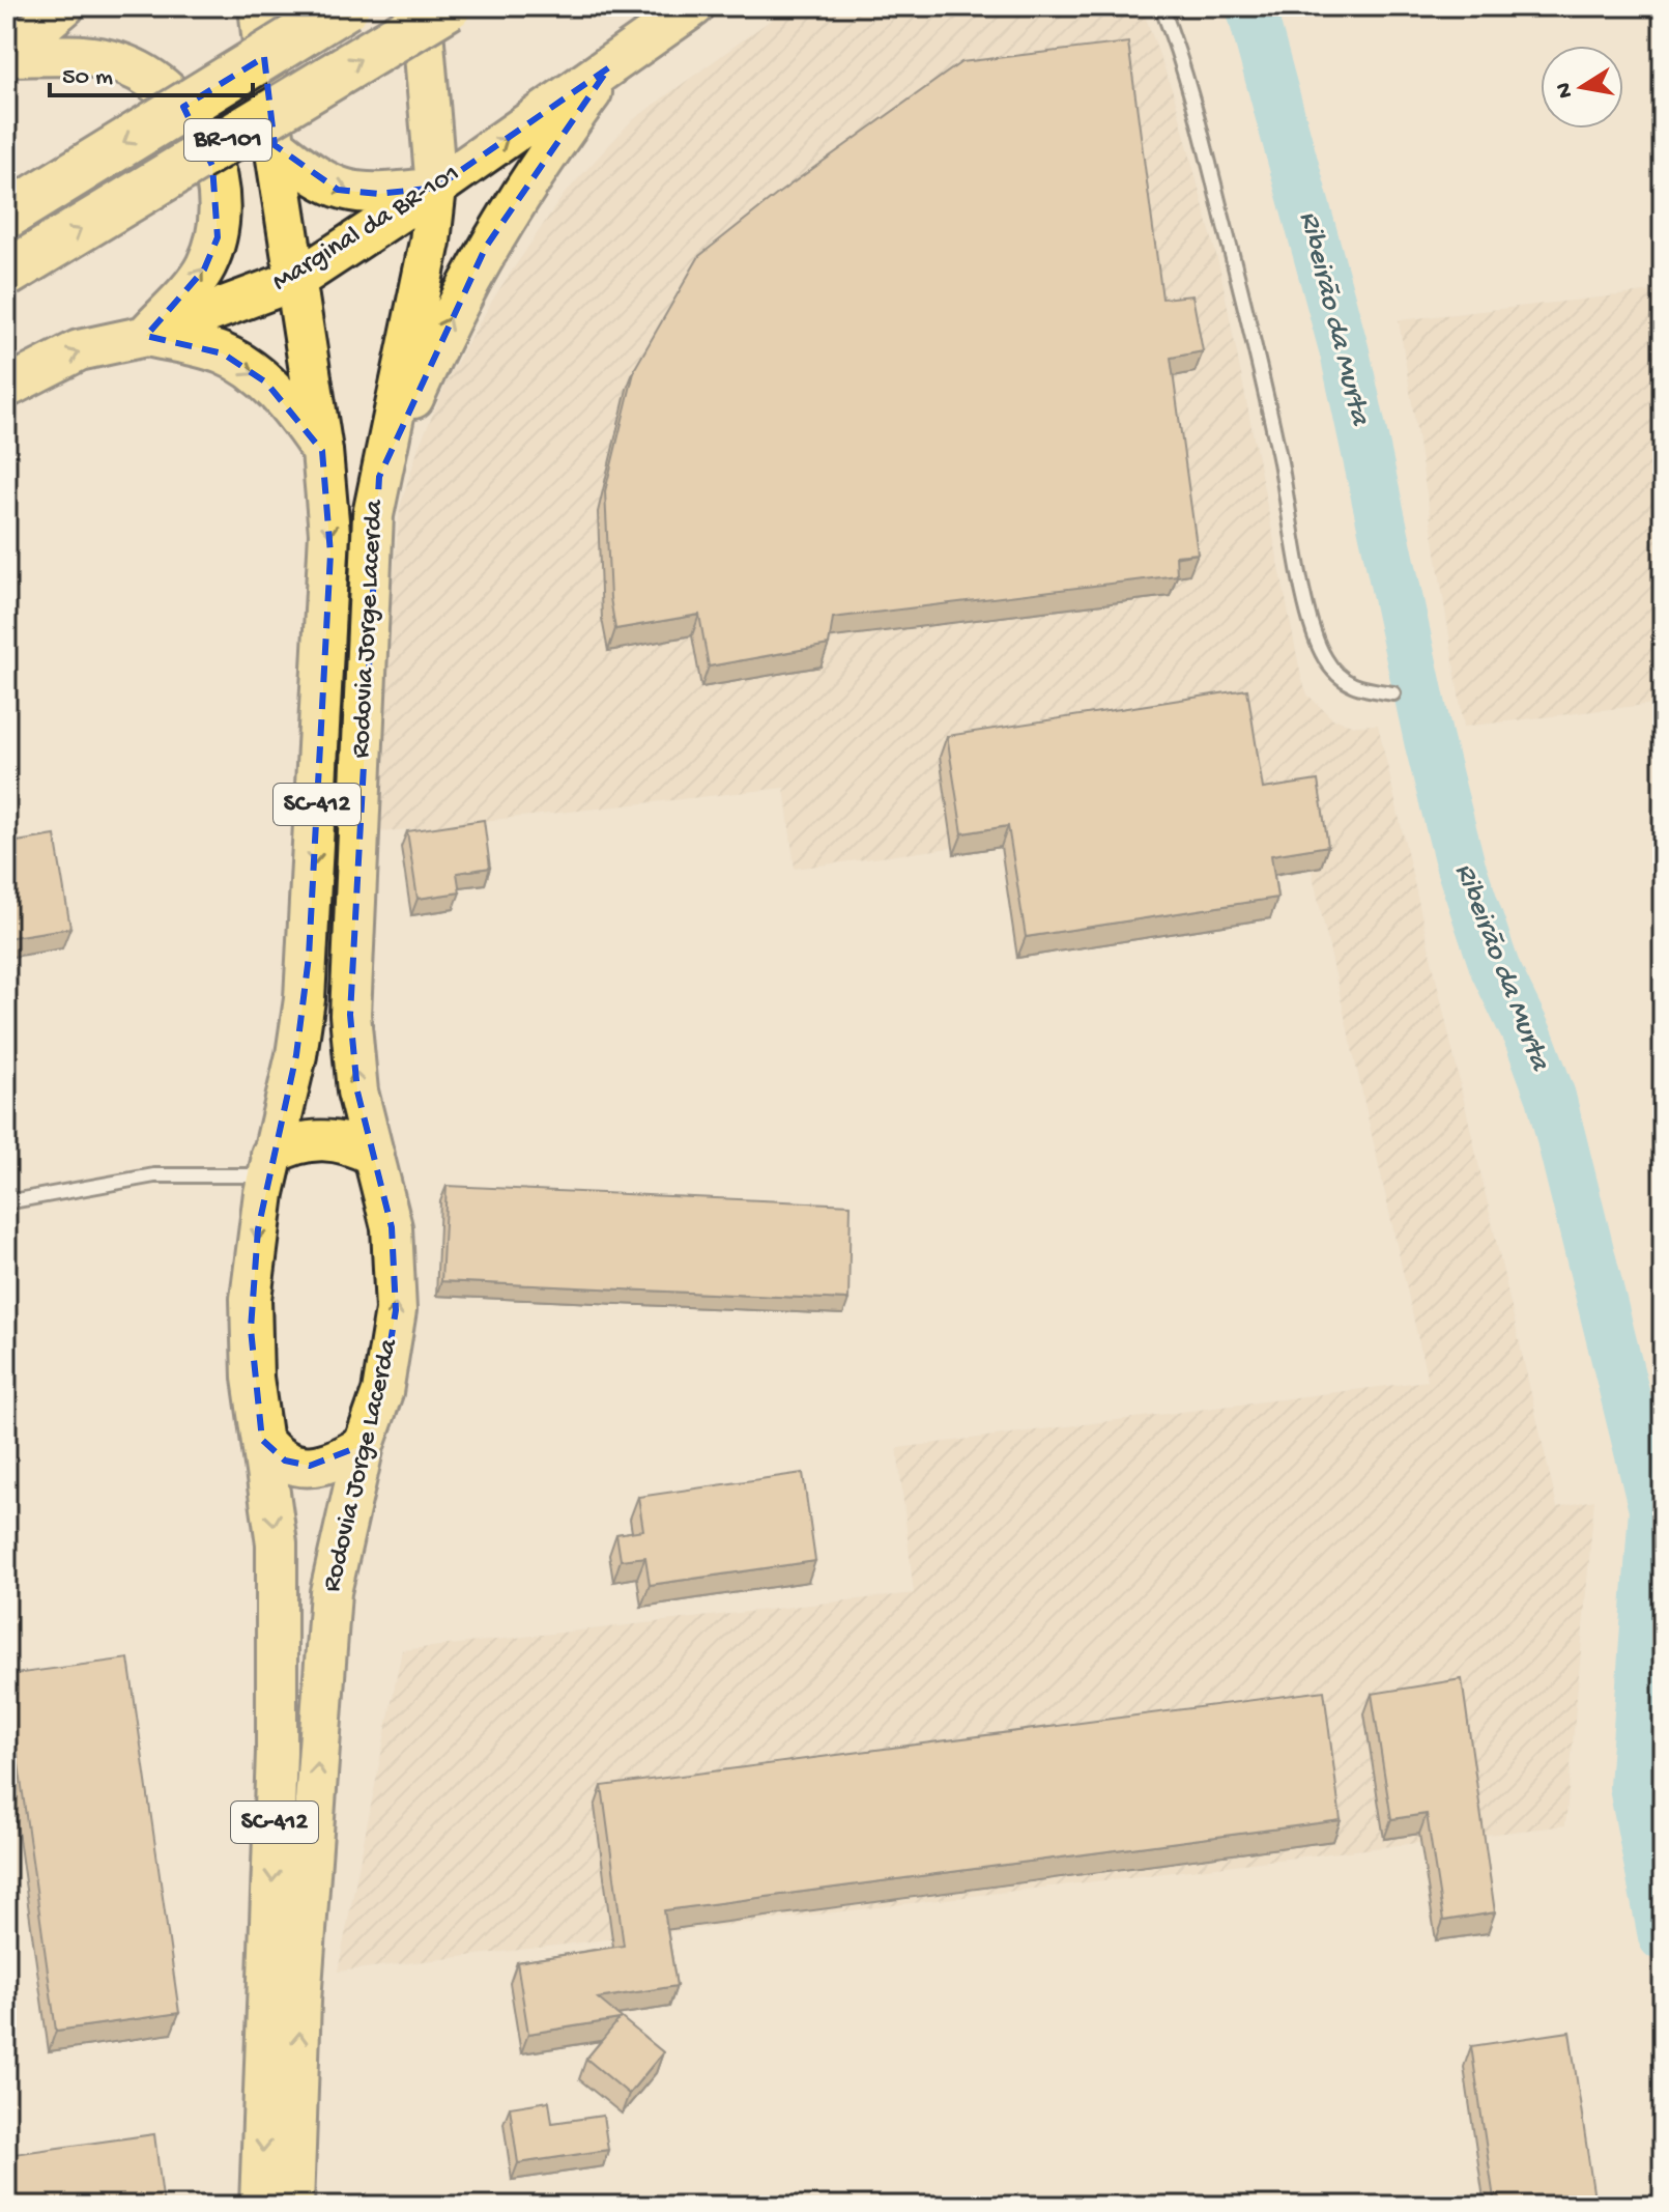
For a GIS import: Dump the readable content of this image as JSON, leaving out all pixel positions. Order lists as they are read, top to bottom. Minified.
{"streets":{"highway":["BR-101"],"main road":["Marginal da BR-101","Rodovia Jorge Lacerda","SC-412"]},"crossings":[["Marginal da BR-101","Rodovia Jorge Lacerda"]],"one_way":["Marginal da BR-101"],"water":["Ribeirão da Murta"],"scale_bar":"50 m","north":"left"}
